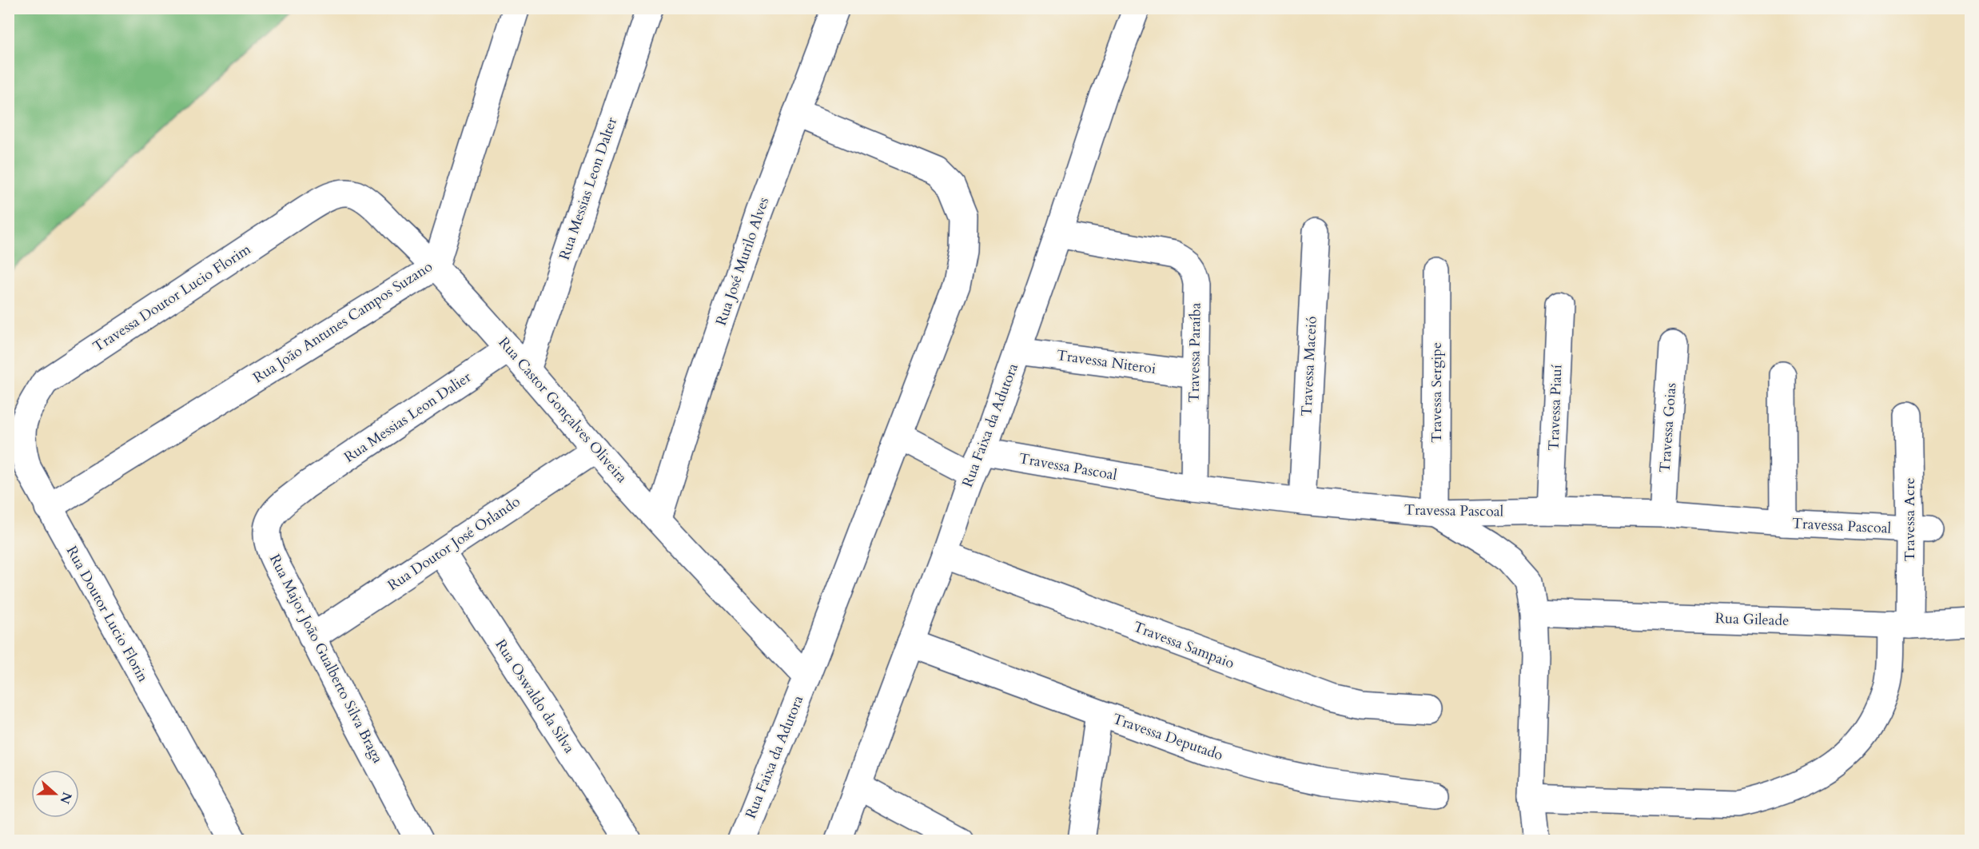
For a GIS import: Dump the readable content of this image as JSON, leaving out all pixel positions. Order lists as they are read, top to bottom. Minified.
{"streets":{"street":["Rua Messias Leon Dalter","Rua José Murilo Alves","Travessa Doutor Lucio Florim","Rua João Antunes Campos Suzano","Travessa Paraíba","Travessa Niteroi","Travessa Maceió","Travessa Sergipe","Travessa Piauí","Rua Castor Gonçalves Oliveira","Rua Messias Leon Dalier","Rua Faixa da Adutora","Travessa Goias","Travessa Pascoal","Travessa Acre","Rua Doutor José Orlando","Rua Doutor Lucio Florin","Rua Gileade","Travessa Sampaio","Rua Major João Gualberto Silva Braga","Rua Oswaldo da Silva","Travessa Deputado"]},"crossings":[["Rua Messias Leon Dalter","Rua Castor Gonçalves Oliveira"],["Rua José Murilo Alves","Rua Castor Gonçalves Oliveira"],["Rua José Murilo Alves","Rua Faixa da Adutora"],["Travessa Doutor Lucio Florim","Rua Castor Gonçalves Oliveira"],["Travessa Doutor Lucio Florim","Rua Doutor Lucio Florin"],["Rua João Antunes Campos Suzano","Rua Castor Gonçalves Oliveira"],["Rua João Antunes Campos Suzano","Rua Doutor Lucio Florin"],["Travessa Paraíba","Travessa Niteroi"],["Travessa Paraíba","Rua Faixa da Adutora"],["Travessa Paraíba","Travessa Pascoal"],["Travessa Niteroi","Rua Faixa da Adutora"],["Travessa Maceió","Travessa Pascoal"],["Travessa Sergipe","Travessa Pascoal"],["Travessa Piauí","Travessa Pascoal"],["Rua Castor Gonçalves Oliveira","Rua Messias Leon Dalier"],["Rua Castor Gonçalves Oliveira","Rua Faixa da Adutora"],["Rua Castor Gonçalves Oliveira","Rua Doutor José Orlando"],["Rua Messias Leon Dalier","Rua Major João Gualberto Silva Braga"],["Rua Faixa da Adutora","Travessa Pascoal"],["Rua Faixa da Adutora","Travessa Sampaio"],["Rua Faixa da Adutora","Travessa Deputado"],["Travessa Goias","Travessa Pascoal"],["Travessa Pascoal","Travessa Acre"],["Travessa Acre","Rua Gileade"],["Rua Doutor José Orlando","Rua Major João Gualberto Silva Braga"],["Rua Doutor José Orlando","Rua Oswaldo da Silva"]],"north":"right"}
